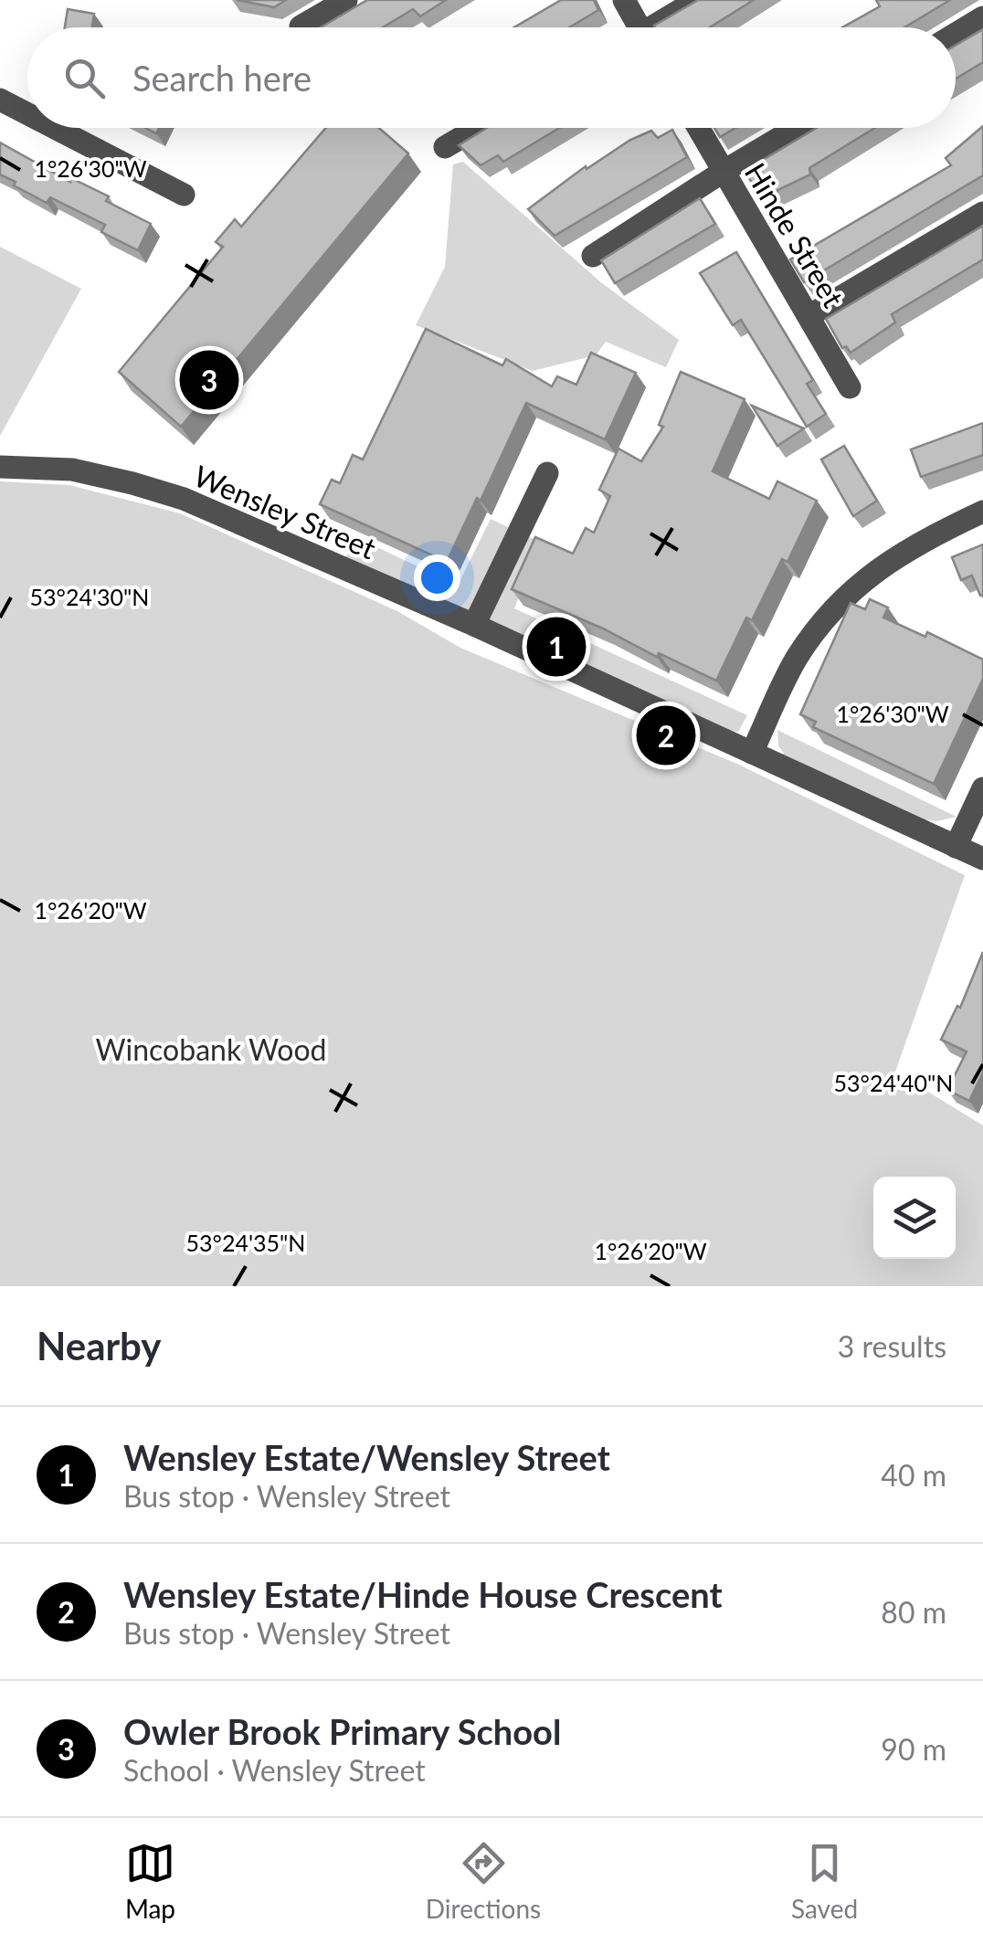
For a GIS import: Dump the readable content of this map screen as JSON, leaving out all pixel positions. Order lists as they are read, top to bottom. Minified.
{"streets":{"street":["Hinde Street","Wensley Street"]},"parks":["Wincobank Wood"],"page":{"search":"Search here","pins":["3","1","2"],"heading":["Nearby","3 results"],"list":[{"mark":"1","name":"Wensley Estate/Wensley Street","note":"Bus stop · Wensley Street","value":"40 m"},{"mark":"2","name":"Wensley Estate/Hinde House Crescent","note":"Bus stop · Wensley Street","value":"80 m"},{"mark":"3","name":"Owler Brook Primary School","note":"School · Wensley Street","value":"90 m"}],"nav":["Map","Directions","Saved"]},"coordinates":["1°26'30\"W","53°24'30\"N","1°26'20\"W","53°24'40\"N","53°24'35\"N"]}
